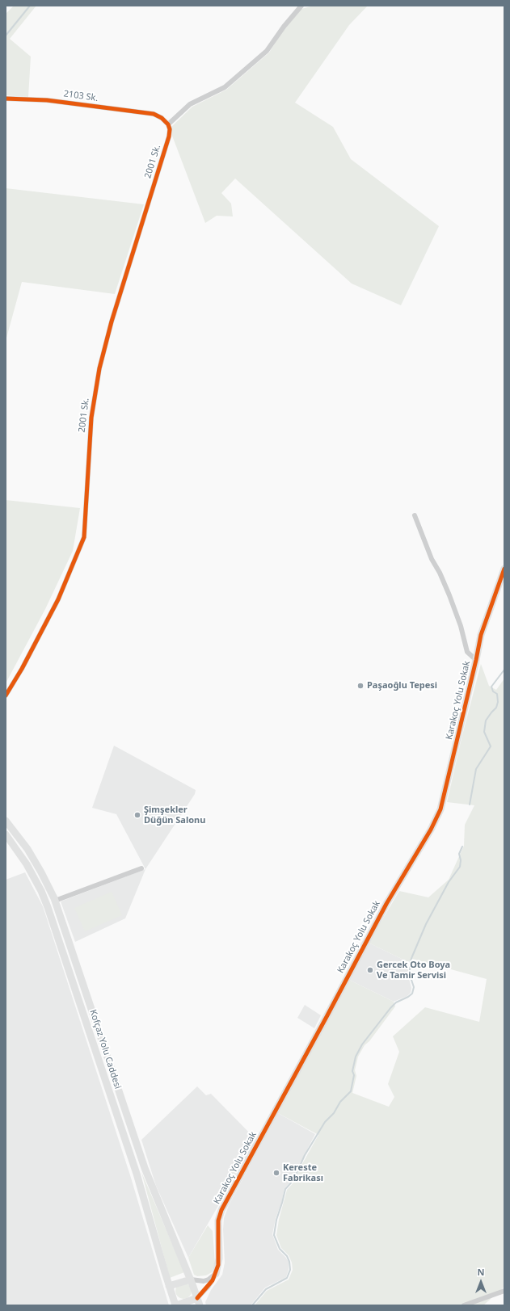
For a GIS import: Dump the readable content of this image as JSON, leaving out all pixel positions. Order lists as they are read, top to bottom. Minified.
{"streets":{"main road":["Karakoç Yolu Sokak","Kofçaz Yolu Caddesi"],"street":["2103 Sk.","2001 Sk."]},"crossings":[["2103 Sk.","2001 Sk."],["Karakoç Yolu Sokak","Kofçaz Yolu Caddesi"]],"places":["Paşaoğlu Tepesi","Şimşekler Düğün Salonu","Gercek Oto Boya Ve Tamir Servisi","Kereste Fabrikası"],"north":"top"}
